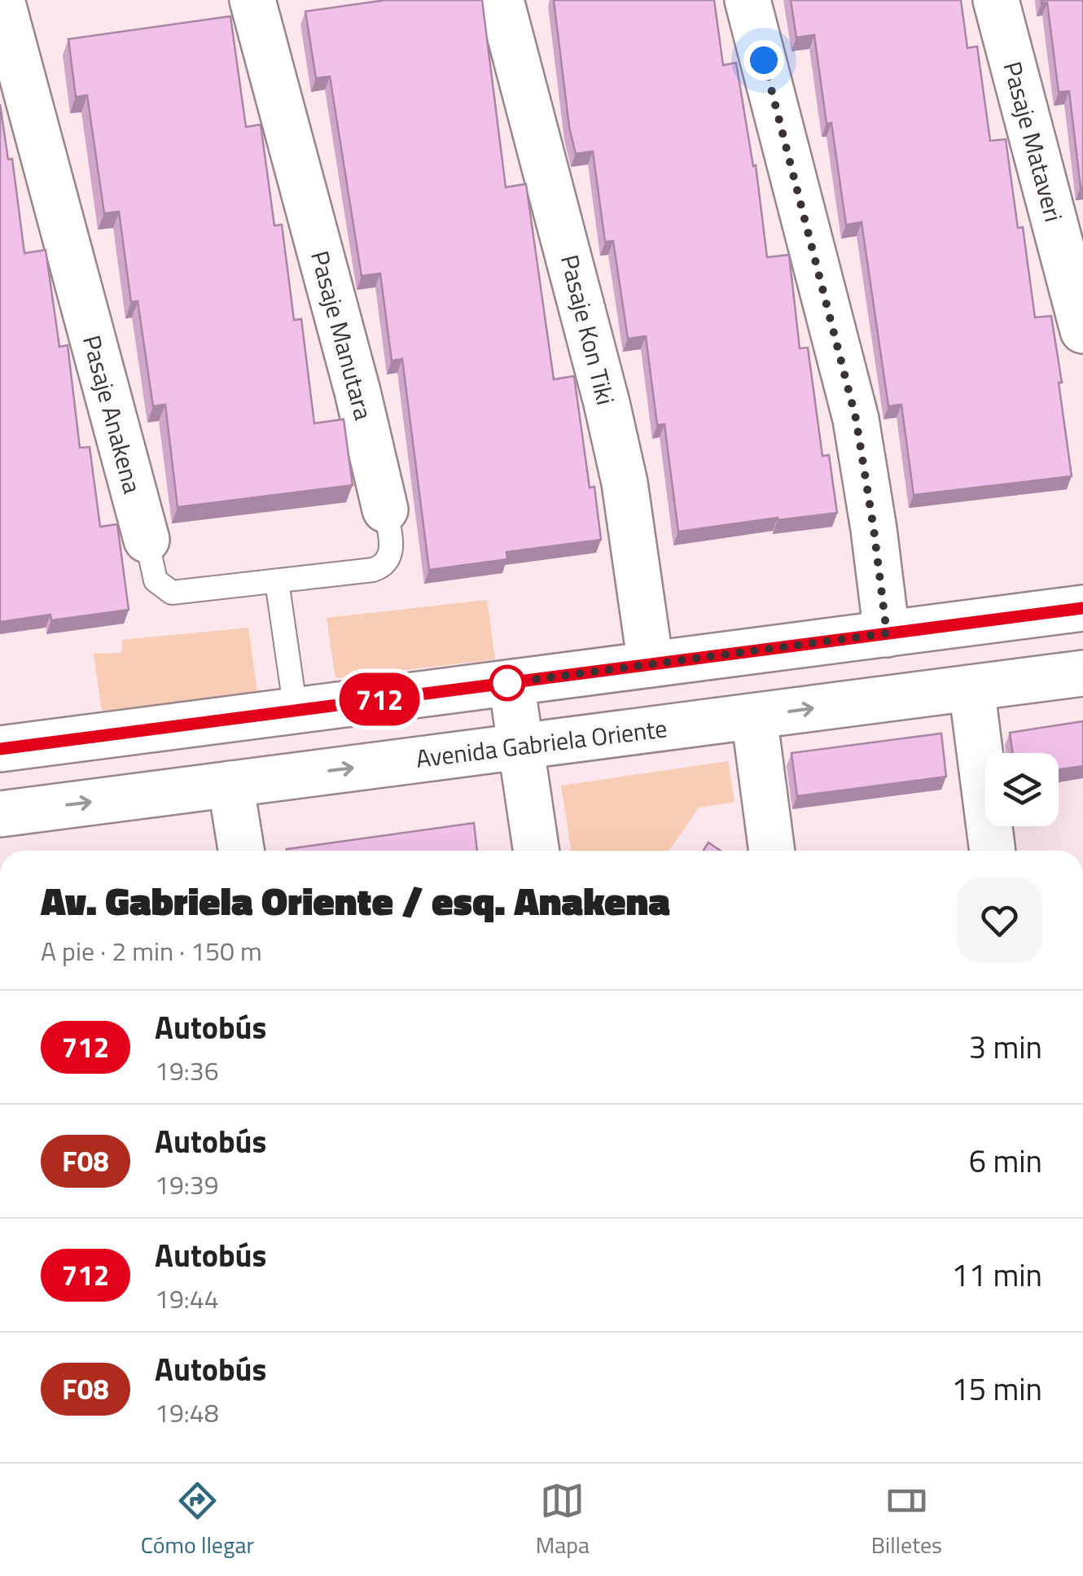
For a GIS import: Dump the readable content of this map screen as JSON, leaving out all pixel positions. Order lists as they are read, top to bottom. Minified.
{"streets":{"street":["Pasaje Mataveri","Pasaje Kon Tiki","Pasaje Manutara","Pasaje Anakena","Avenida Gabriela Oriente"]},"crossings":[["Pasaje Manutara","Pasaje Anakena"]],"lines":["bus line 712"],"page":{"on_map":"712","heading":["Av. Gabriela Oriente / esq. Anakena","A pie · 2 min · 150 m"],"list":[{"mark":"712","name":"Autobús","note":"19:36","value":"3 min"},{"mark":"F08","name":"Autobús","note":"19:39","value":"6 min"},{"mark":"712","name":"Autobús","note":"19:44","value":"11 min"},{"mark":"F08","name":"Autobús","note":"19:48","value":"15 min"}],"tabs":["Cómo llegar","Mapa","Billetes"]}}
